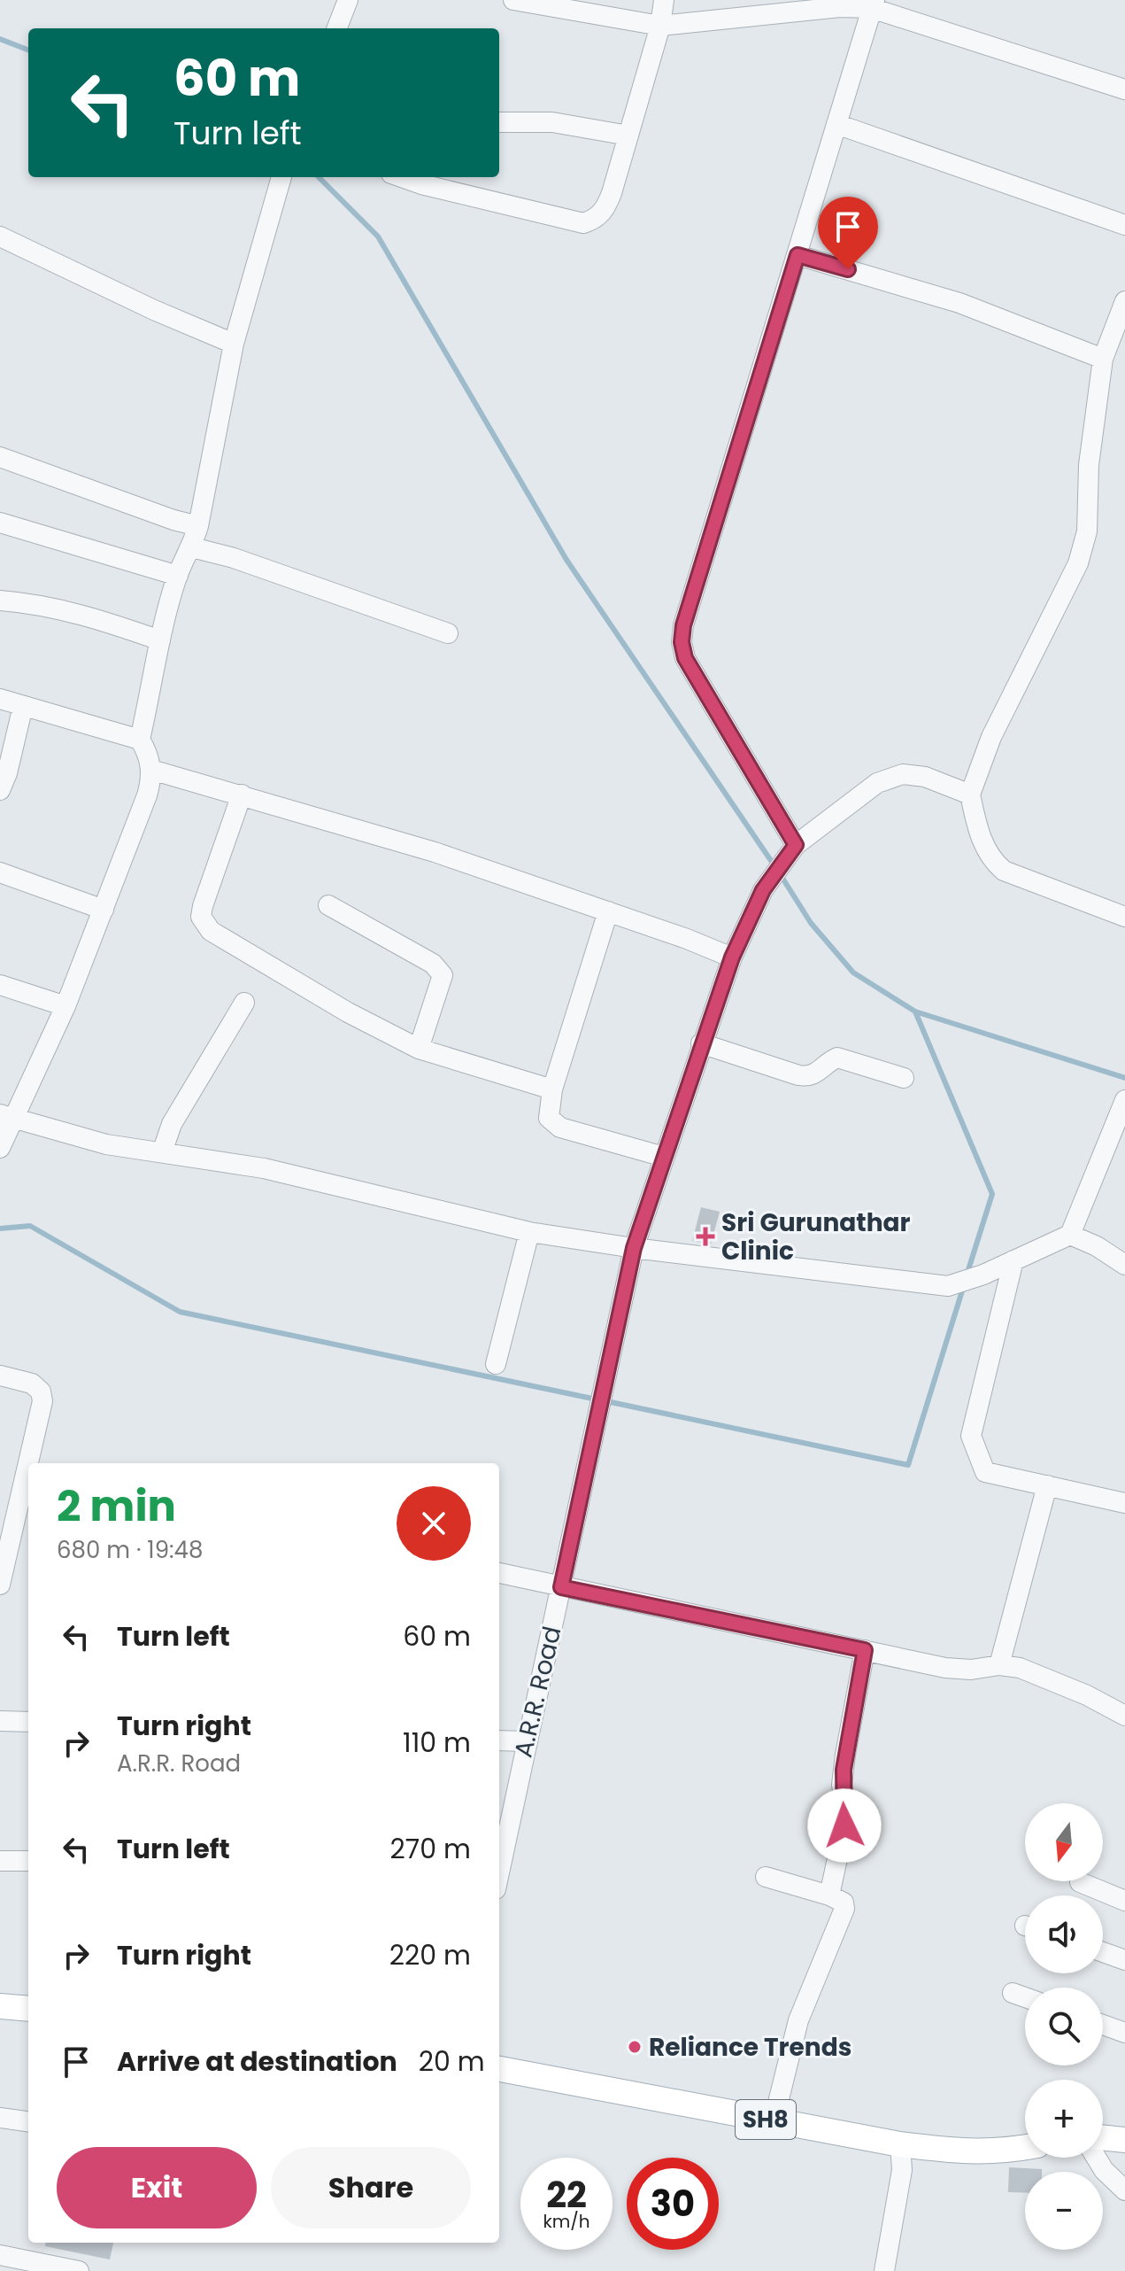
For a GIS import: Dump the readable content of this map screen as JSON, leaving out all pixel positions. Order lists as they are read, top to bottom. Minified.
{"streets":{"main road":["SH8"],"street":["A.R.R. Road"]},"places":{"health":["Sri Gurunathar Clinic"],"other":["Reliance Trends"]},"north":"bottom","page":{"turn":["60 m","Turn left"],"heading":["2 min","680 m · 19:48"],"list":[{"name":"Turn left","value":"60 m"},{"name":"Turn right","note":"A.R.R. Road","value":"110 m"},{"name":"Turn left","value":"270 m"},{"name":"Turn right","value":"220 m"},{"name":"Arrive at destination","value":"20 m"}],"map_buttons":["+","−"],"buttons":["Exit","Share"],"speed":"22 km/h","limit":"30"}}
